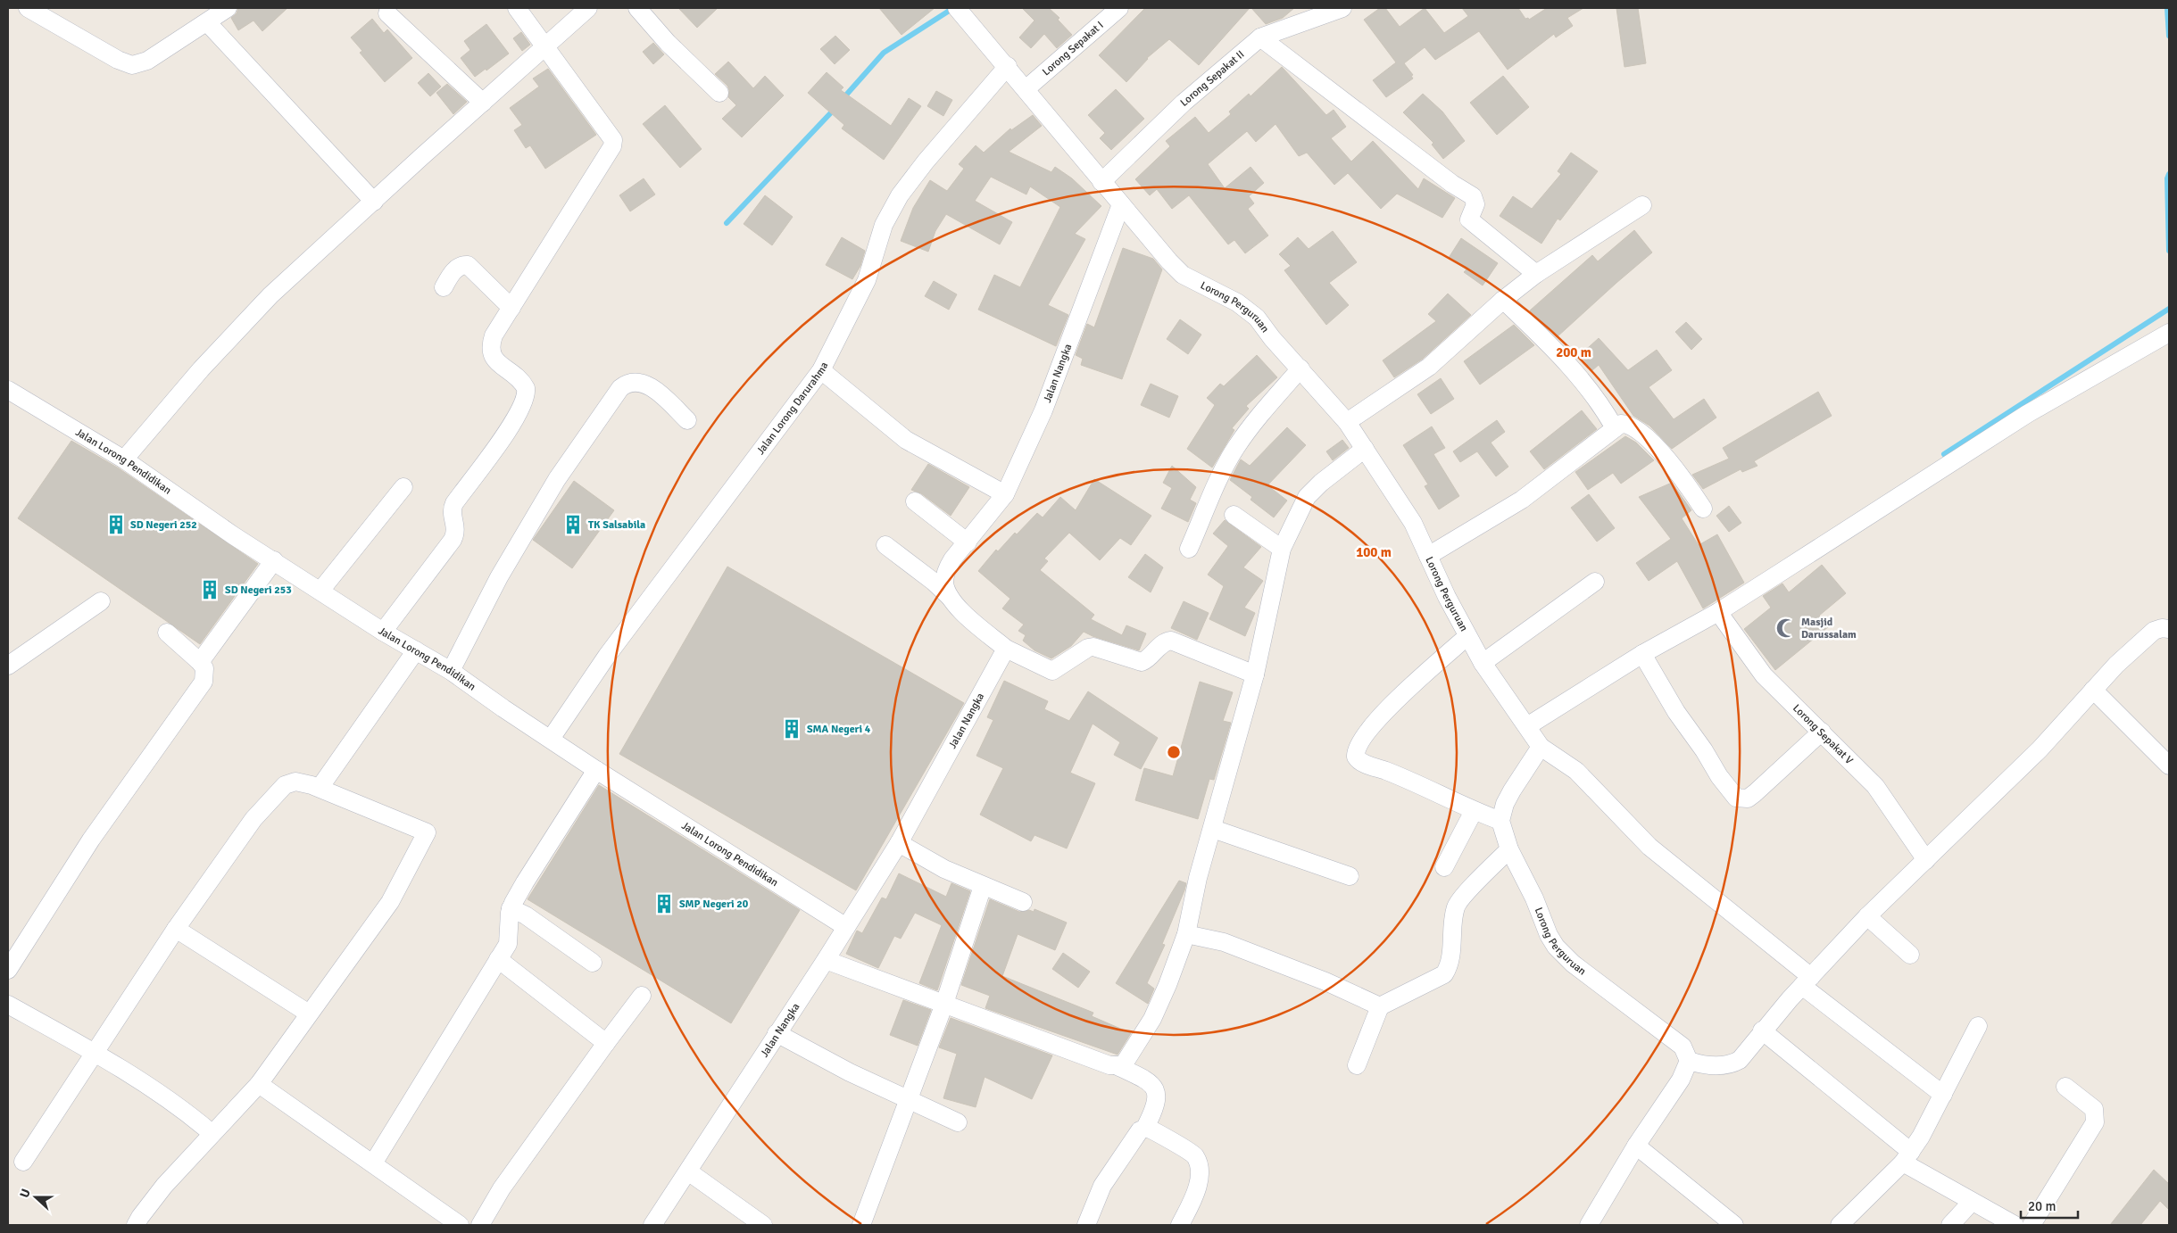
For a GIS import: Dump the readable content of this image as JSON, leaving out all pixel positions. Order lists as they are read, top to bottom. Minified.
{"streets":{"street":["Lorong Sepakat I","Lorong Sepakat II","Lorong Perguruan","Jalan Nangka","Jalan Lorong Darurahma","Jalan Lorong Pendidikan","Lorong Sepakat V"]},"crossings":[["Lorong Sepakat I","Lorong Perguruan"],["Lorong Sepakat II","Lorong Perguruan"],["Lorong Perguruan","Jalan Nangka"],["Lorong Perguruan","Jalan Lorong Darurahma"],["Jalan Nangka","Jalan Lorong Pendidikan"],["Jalan Lorong Darurahma","Jalan Lorong Pendidikan"]],"places":{"building":["SD Negeri 252","TK Salsabila","SD Negeri 253","SMA Negeri 4","SMP Negeri 20"],"mosque":["Masjid Darussalam"]},"scale_bar":"20 m","north":"left","rings":["200 m","100 m"]}
